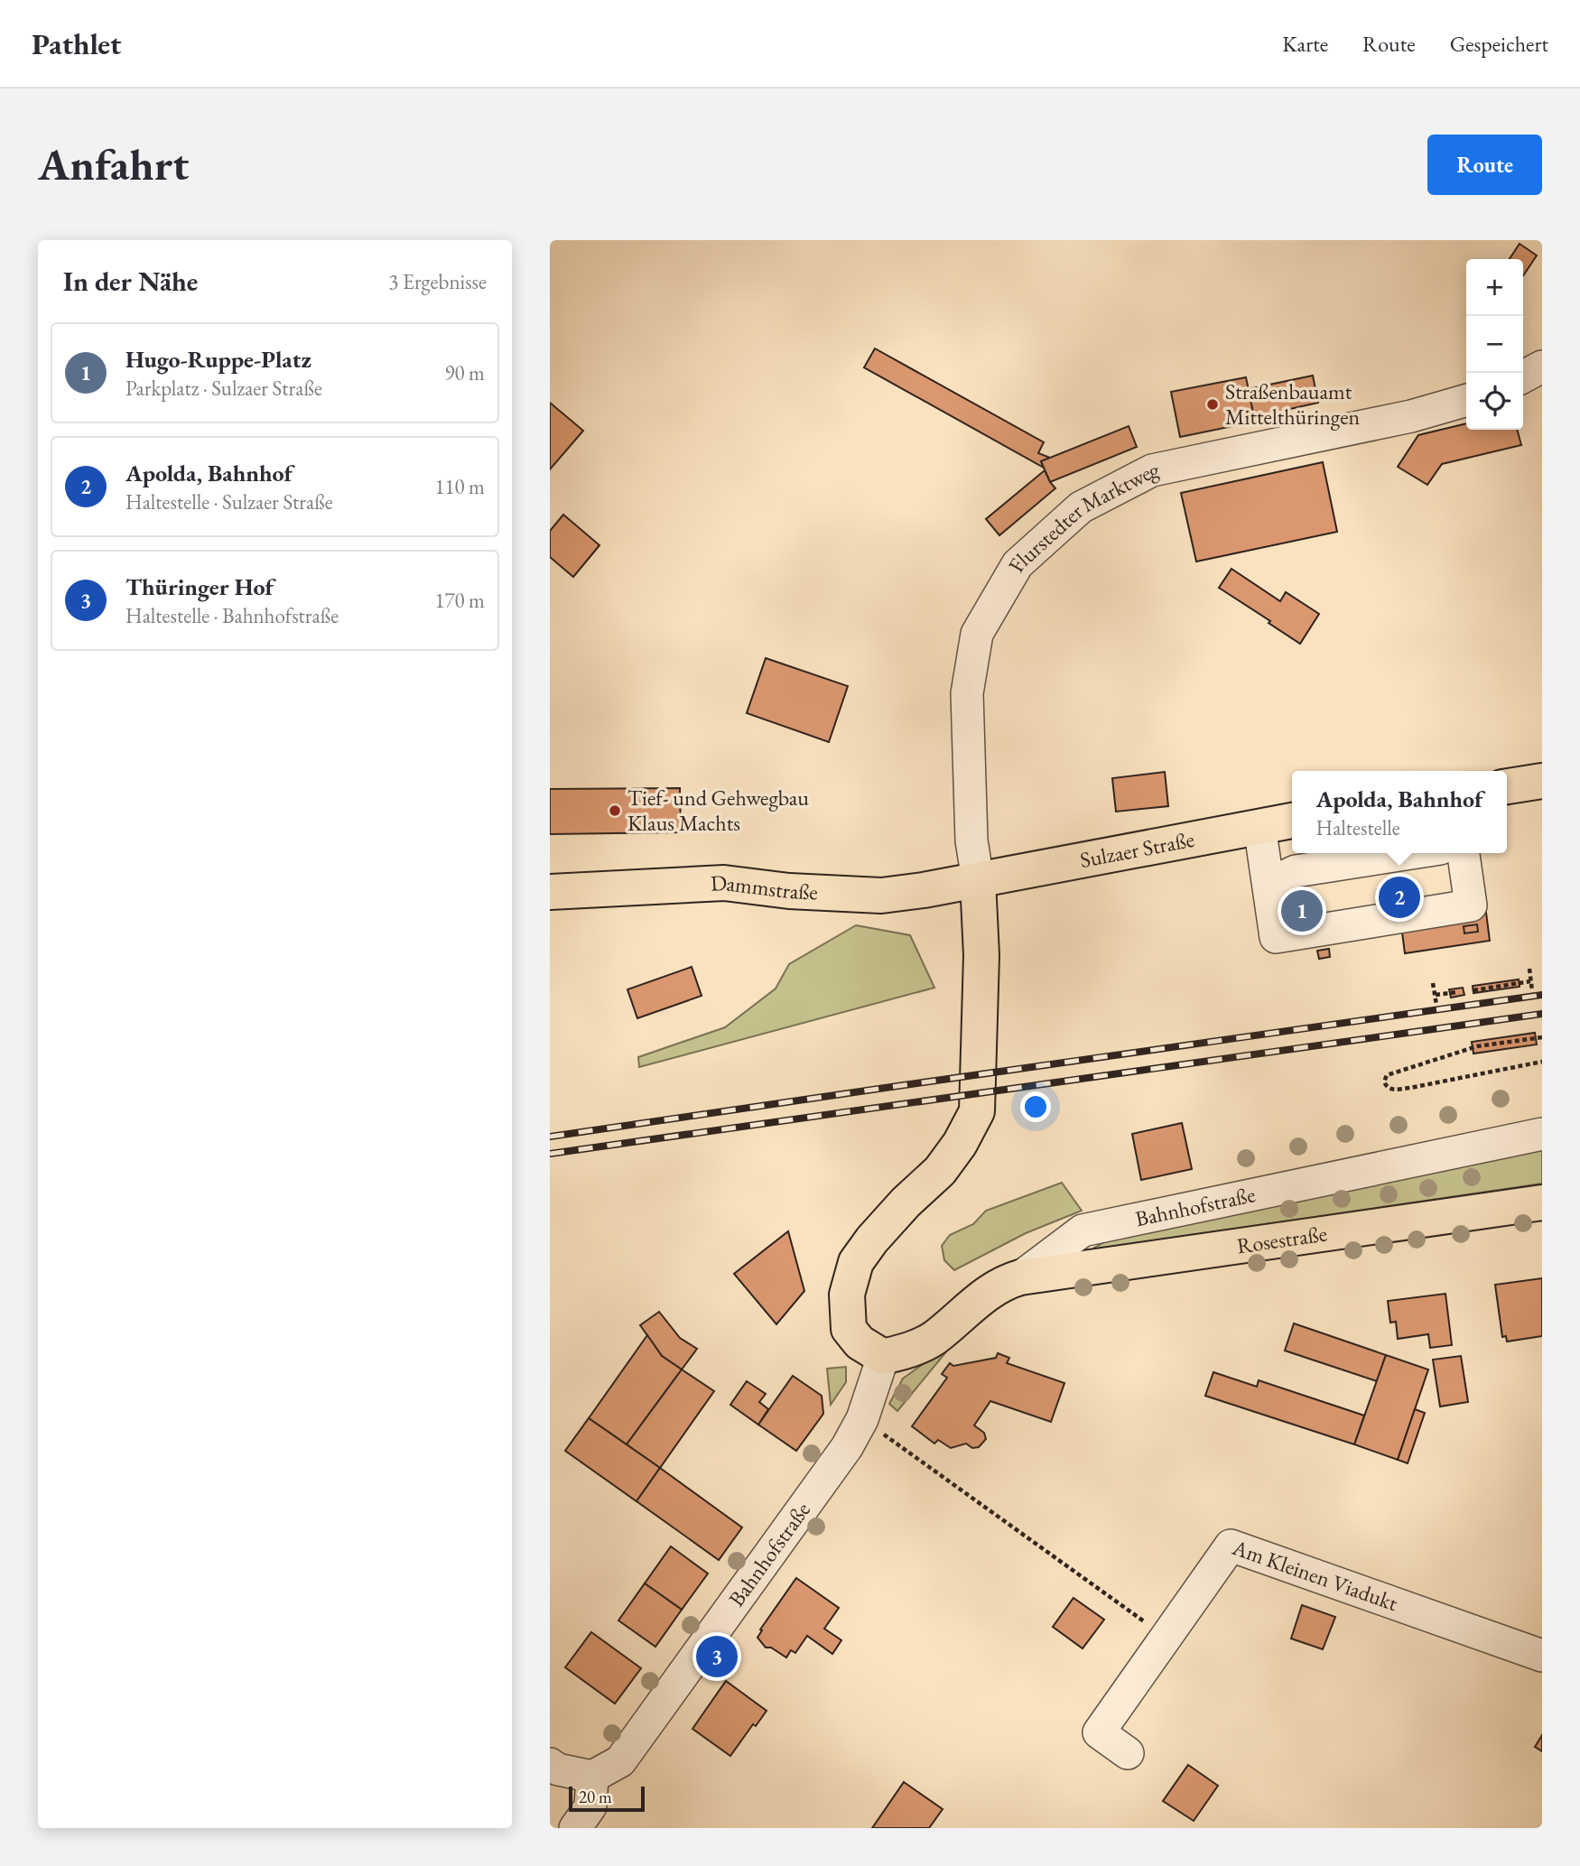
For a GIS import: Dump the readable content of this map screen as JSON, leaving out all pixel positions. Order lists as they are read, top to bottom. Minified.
{"streets":{"main road":["Sulzaer Straße","Dammstraße","Bahnhofstraße","Rosestraße"],"street":["Flurstedter Marktweg","Am Kleinen Viadukt"]},"crossings":[["Flurstedter Marktweg","Sulzaer Straße"],["Flurstedter Marktweg","Dammstraße"],["Sulzaer Straße","Dammstraße"],["Bahnhofstraße","Rosestraße"]],"places":["Straßenbauamt Mittelthüringen","Tief- und Gehwegbau Klaus Machts"],"scale_bar":"20 m","page":{"header":"Pathlet","nav":["Karte","Route","Gespeichert"],"buttons":"Route","title":"Anfahrt","heading":["In der Nähe","3 Ergebnisse"],"map_buttons":["+","−"],"list":[{"mark":"1","name":"Hugo-Ruppe-Platz","note":"Parkplatz · Sulzaer Straße","value":"90 m"},{"mark":"2","name":"Apolda, Bahnhof","note":"Haltestelle · Sulzaer Straße","value":"110 m"},{"mark":"3","name":"Thüringer Hof","note":"Haltestelle · Bahnhofstraße","value":"170 m"}],"popup":["Apolda, Bahnhof","Haltestelle"],"pins":["2","1","3"],"scale":"20 m"}}
